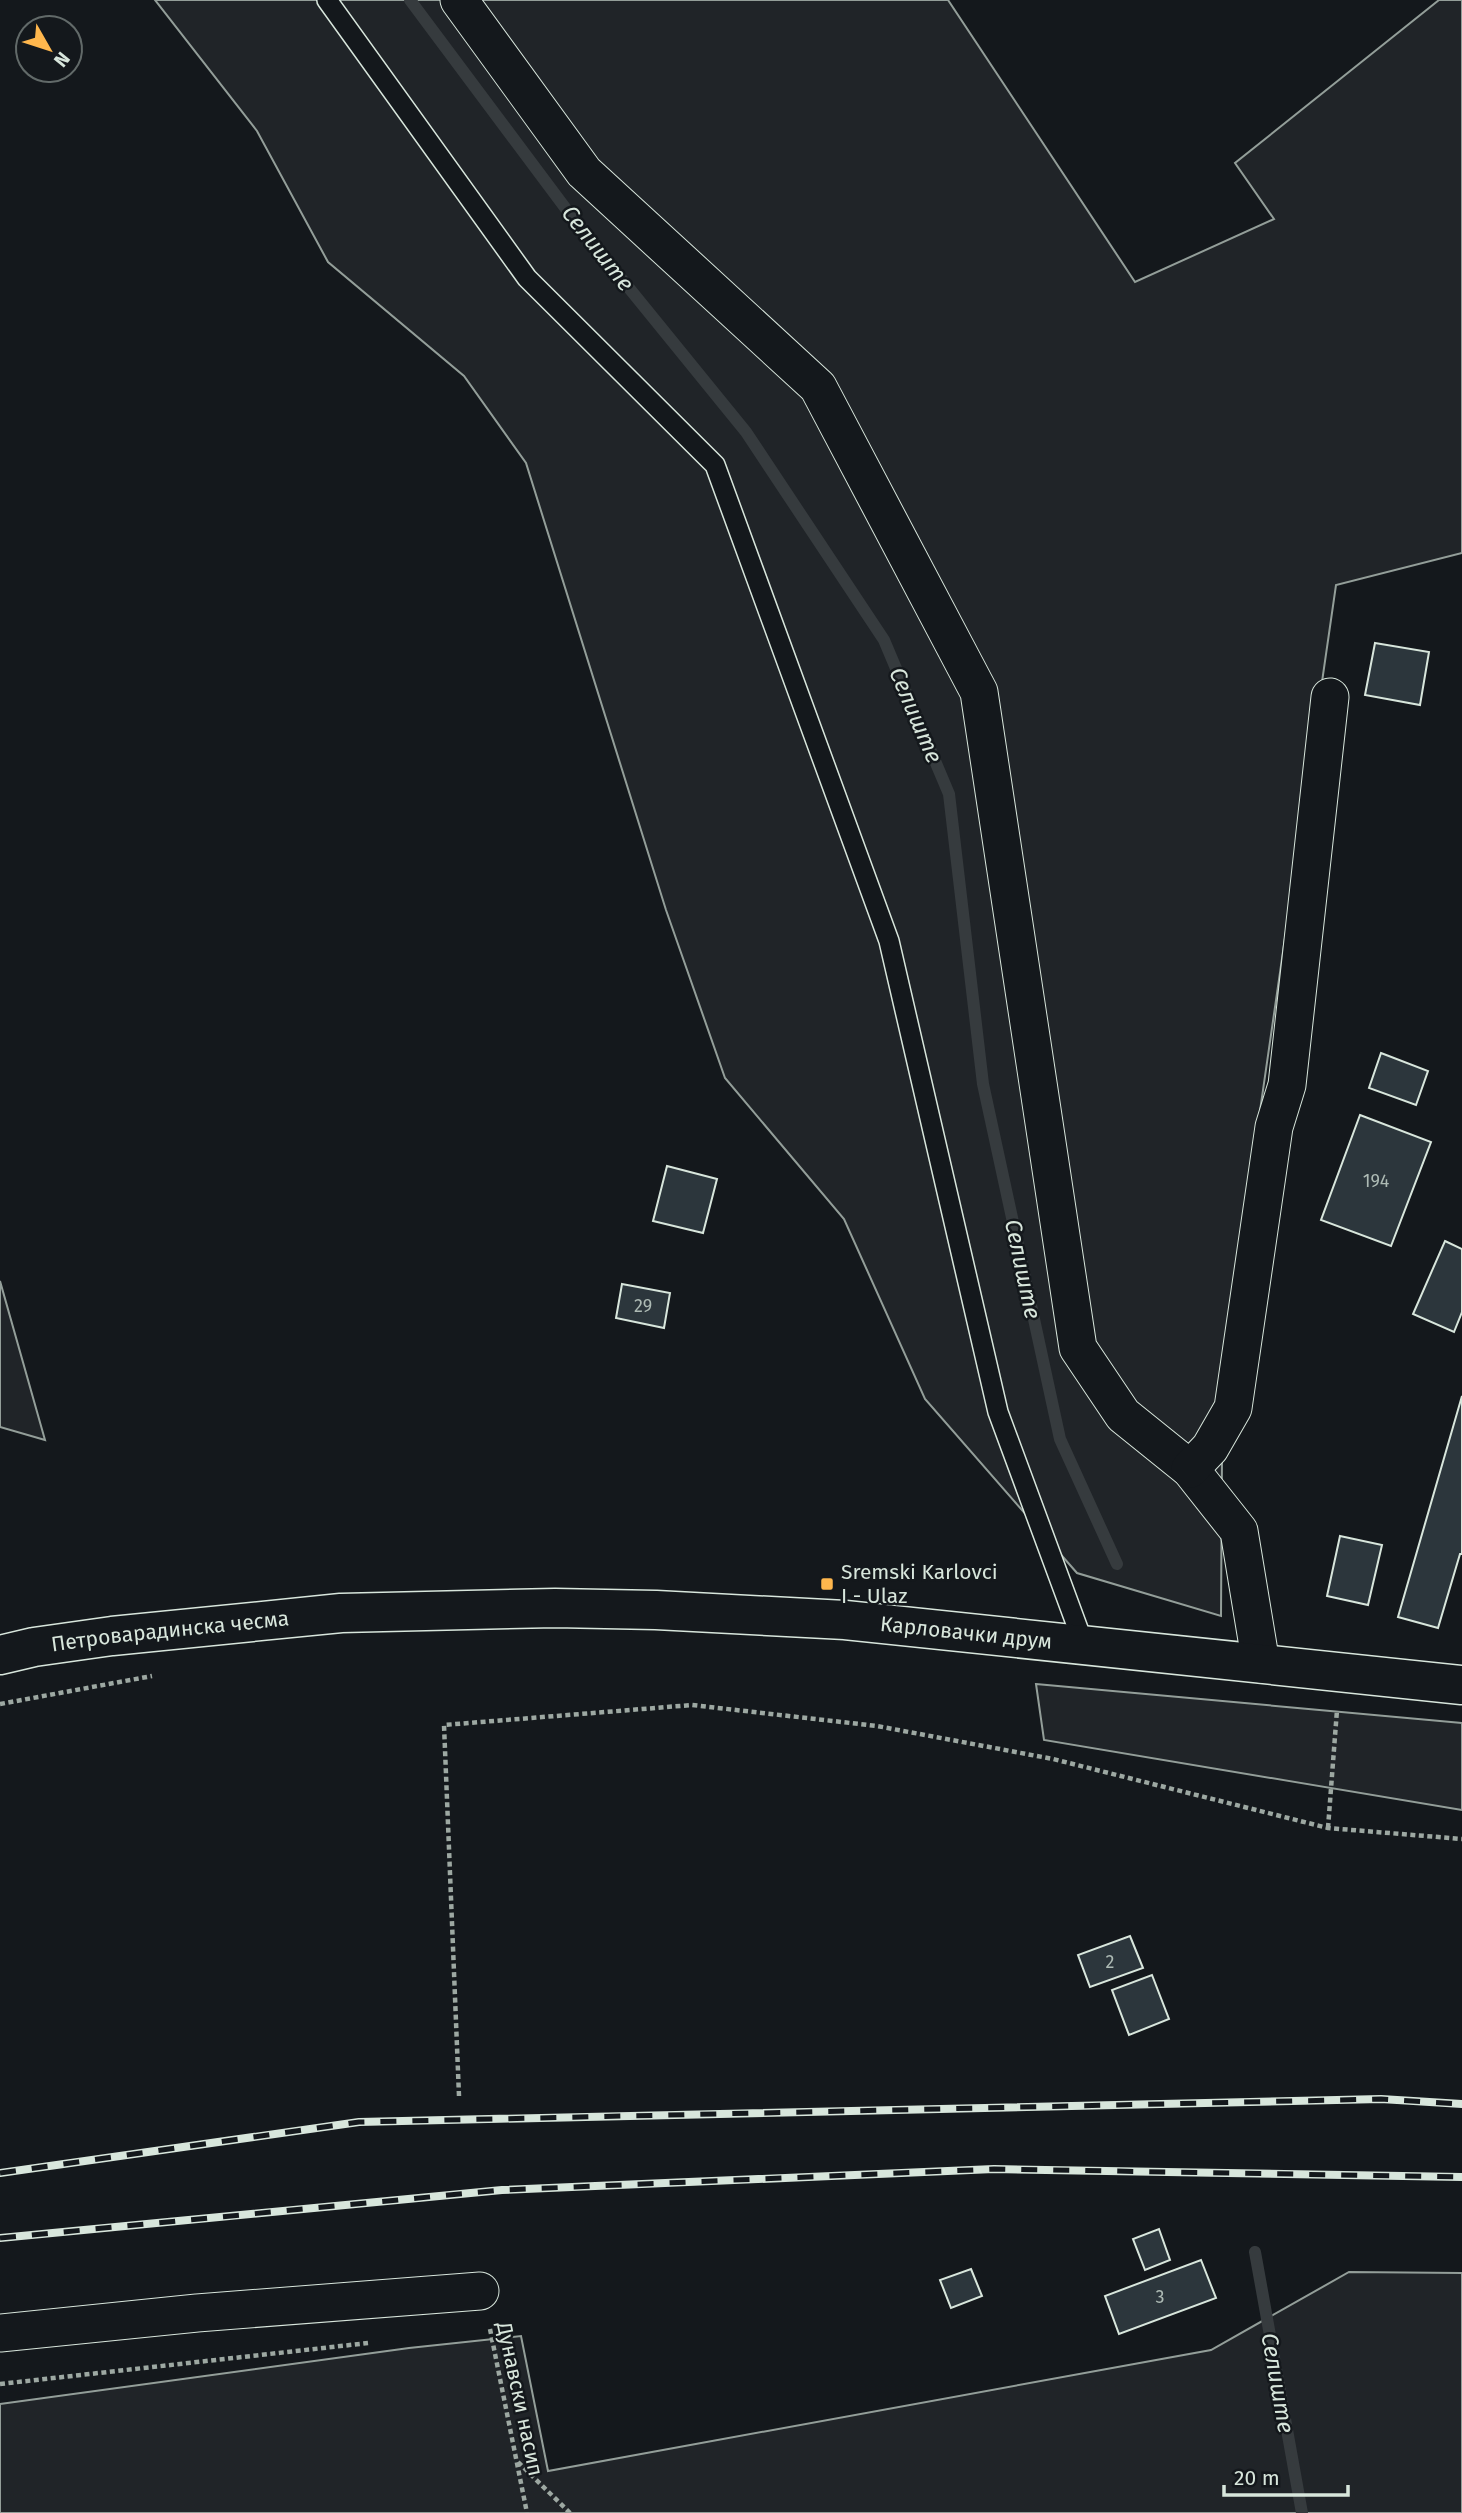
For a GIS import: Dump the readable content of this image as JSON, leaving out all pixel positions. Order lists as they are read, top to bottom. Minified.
{"streets":{"main road":["Петроварадинска чесма","Карловачки друм"],"path":["Дунавски насип"]},"crossings":[["Петроварадинска чесма","Карловачки друм"]],"water":["Селиште"],"places":{"transit":["Sremski Karlovci I - Ulaz"]},"house_numbers":["194","29","2","3"],"scale_bar":"20 m","north":"bottom right"}
